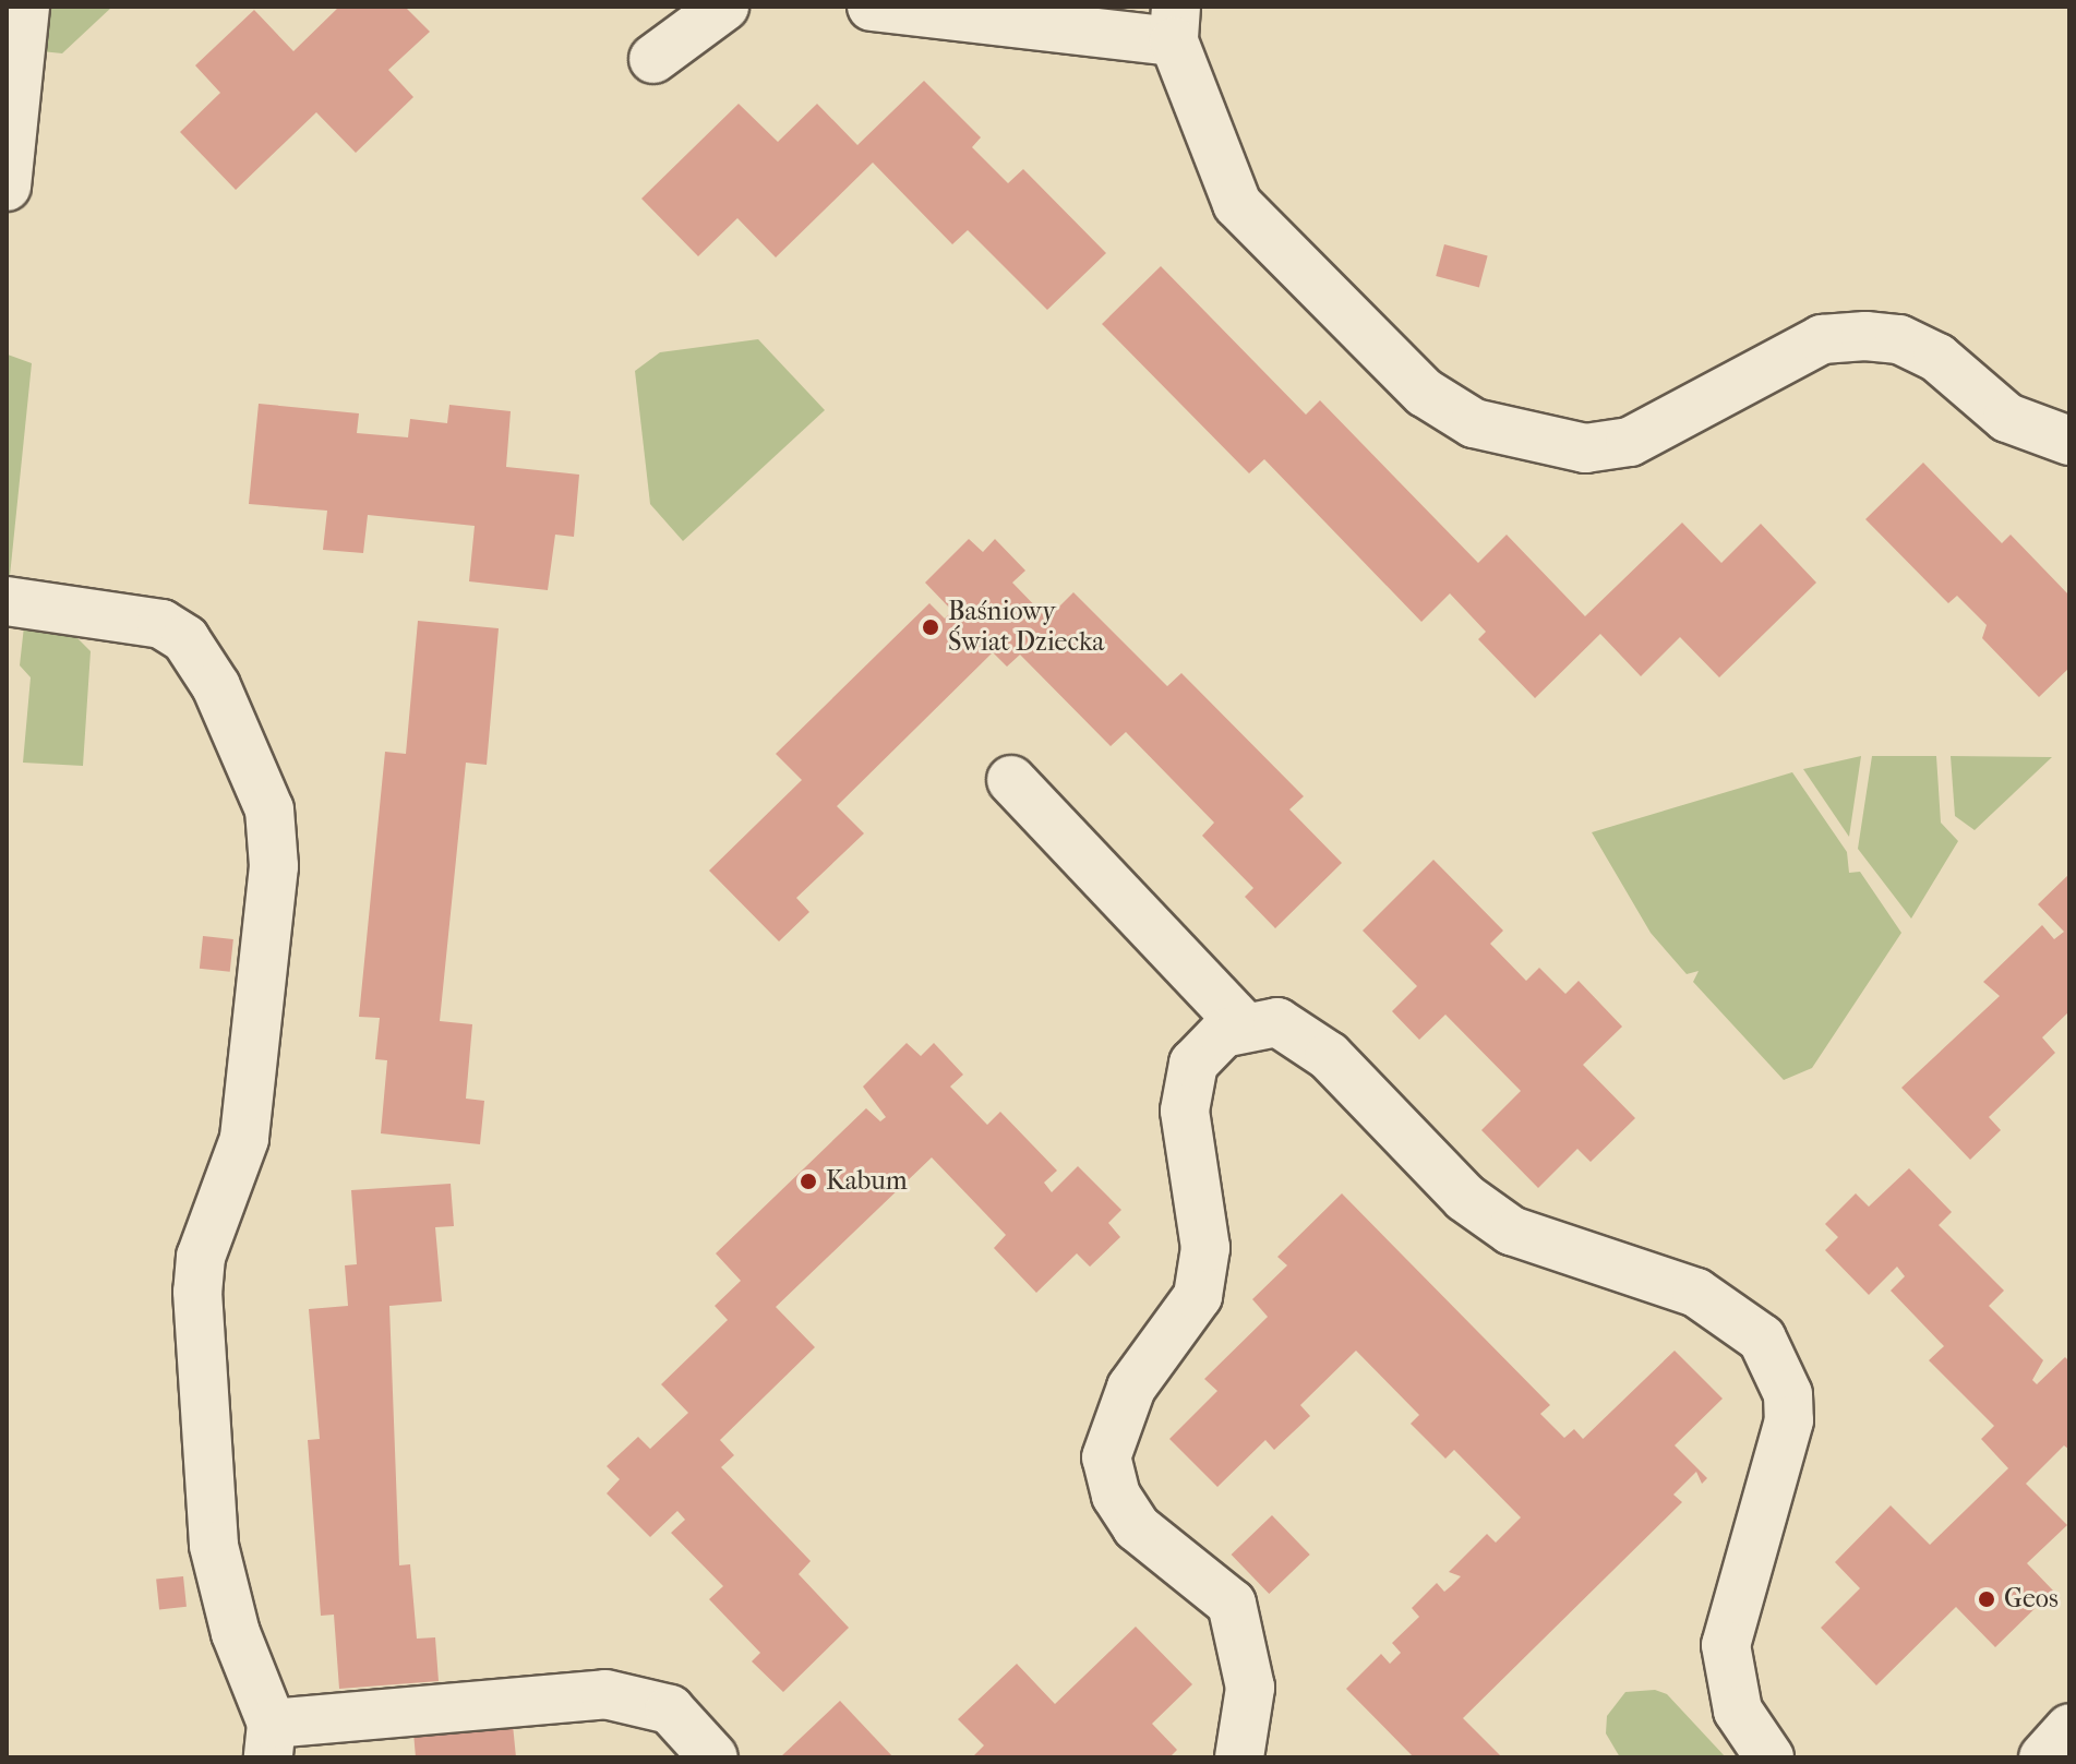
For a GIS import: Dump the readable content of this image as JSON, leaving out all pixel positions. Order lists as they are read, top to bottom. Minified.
{"places":["Baśniowy Świat Dziecka","Kabum","Geos"]}
